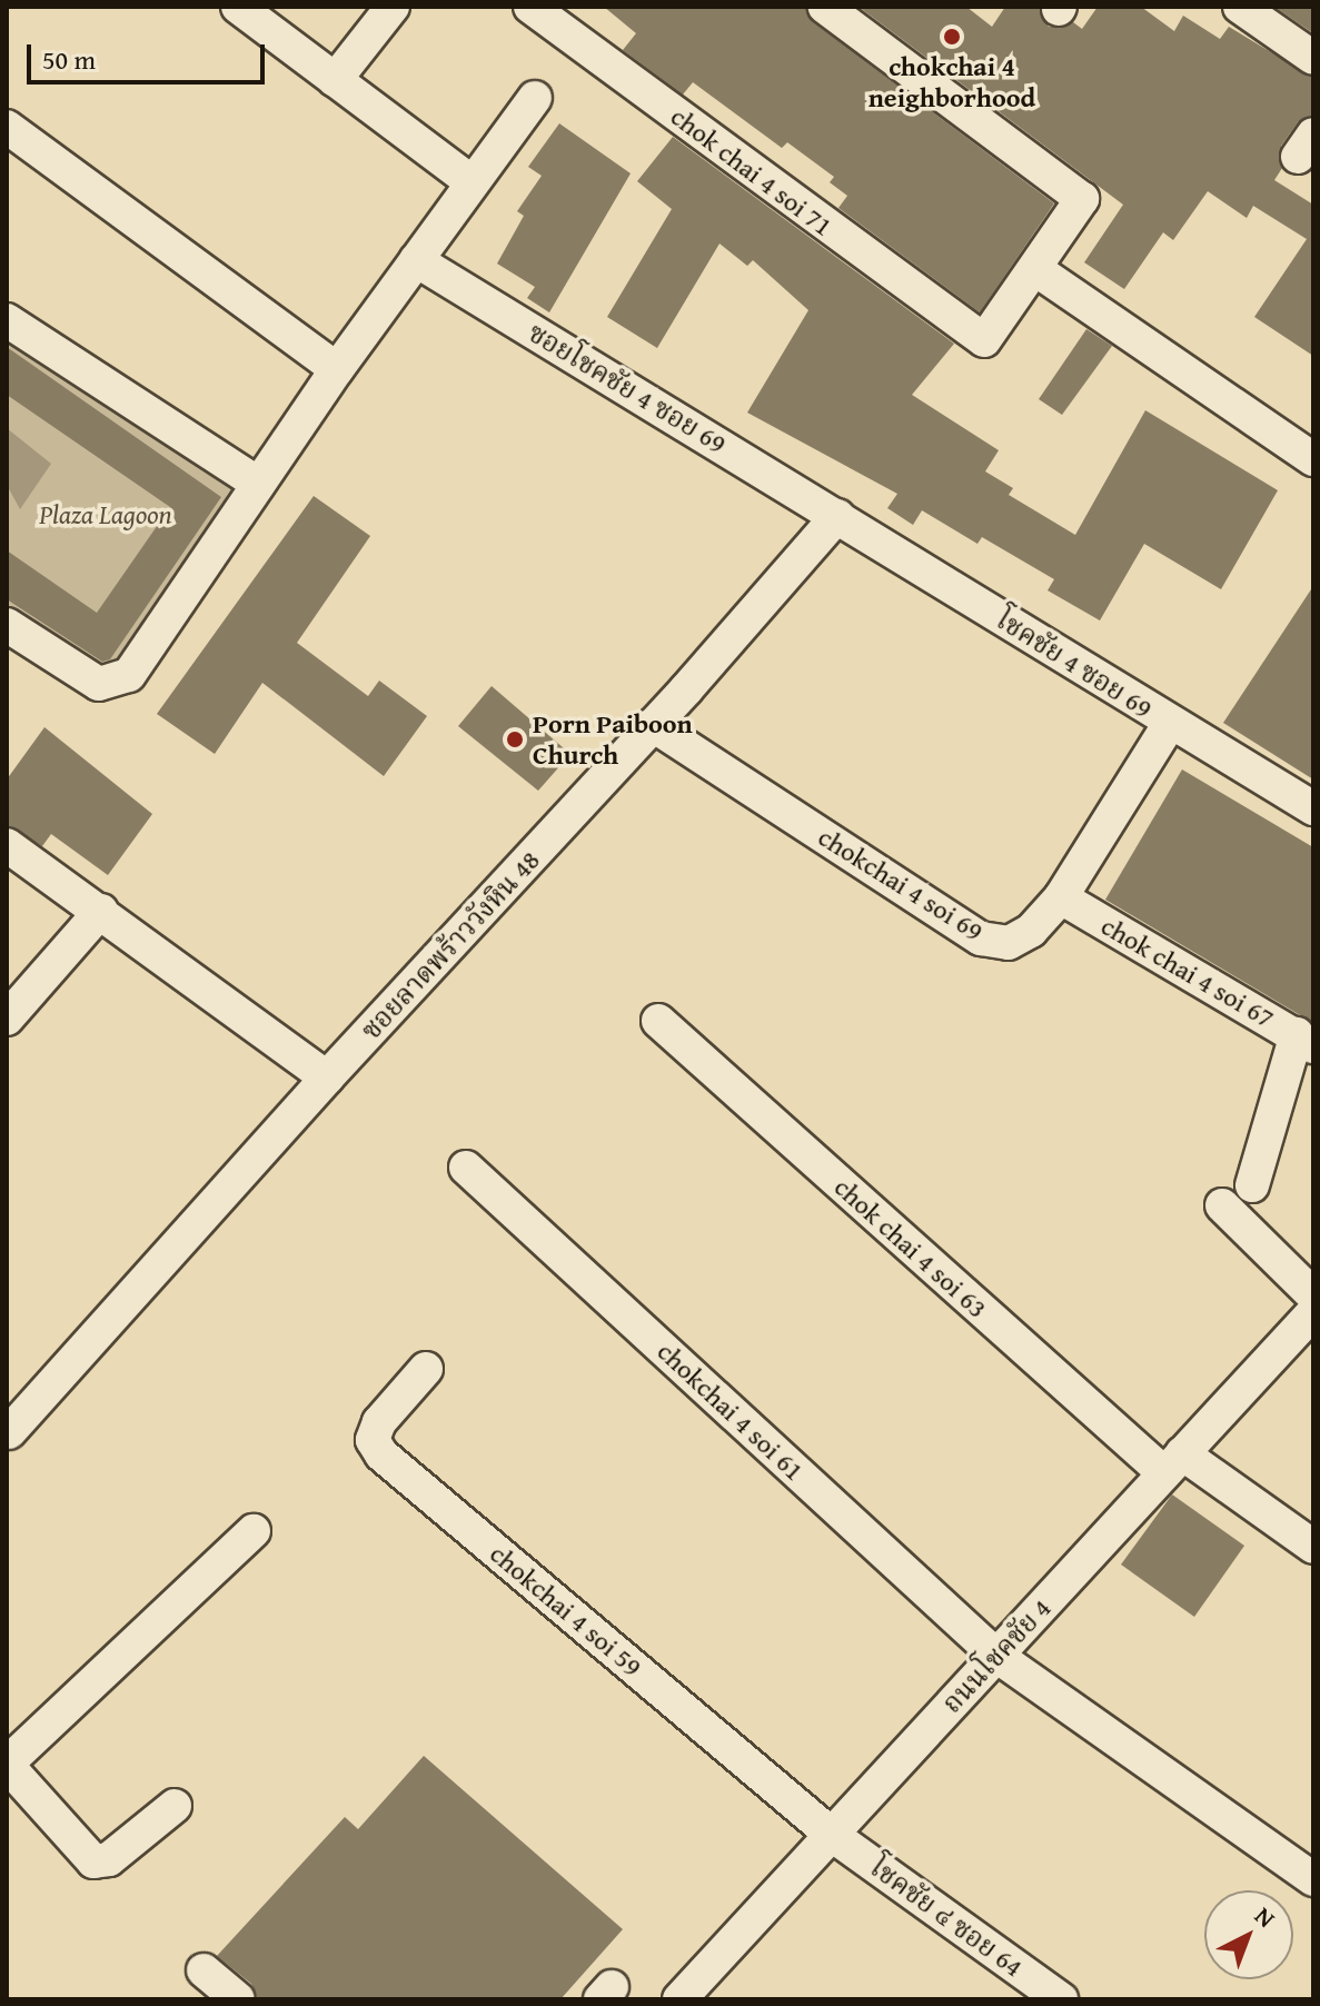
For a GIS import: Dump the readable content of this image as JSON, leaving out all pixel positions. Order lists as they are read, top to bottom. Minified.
{"streets":{"street":["chok chai 4 soi 71","ซอยโชคชัย 4 ซอย 69","โชคชัย 4 ซอย 69","chokchai 4 soi 69","ซอยลาดพร้าววังหิน 48","chok chai 4 soi 67","chok chai 4 soi 63","chokchai 4 soi 61","chokchai 4 soi 59","ถนนโชคชัย 4","โชคชัย ๔ ซอย 64"]},"crossings":[["ซอยโชคชัย 4 ซอย 69","โชคชัย 4 ซอย 69"],["ซอยโชคชัย 4 ซอย 69","ซอยลาดพร้าววังหิน 48"],["โชคชัย 4 ซอย 69","chokchai 4 soi 69"],["โชคชัย 4 ซอย 69","ซอยลาดพร้าววังหิน 48"],["chokchai 4 soi 69","ซอยลาดพร้าววังหิน 48"],["chokchai 4 soi 69","chok chai 4 soi 67"],["chok chai 4 soi 63","ถนนโชคชัย 4"],["chokchai 4 soi 61","ถนนโชคชัย 4"],["chokchai 4 soi 59","ถนนโชคชัย 4"],["chokchai 4 soi 59","โชคชัย ๔ ซอย 64"],["ถนนโชคชัย 4","โชคชัย ๔ ซอย 64"]],"parks":["Plaza Lagoon"],"places":["chokchai 4 neighborhood","Porn Paiboon Church"],"scale_bar":"50 m","north":"top right"}
